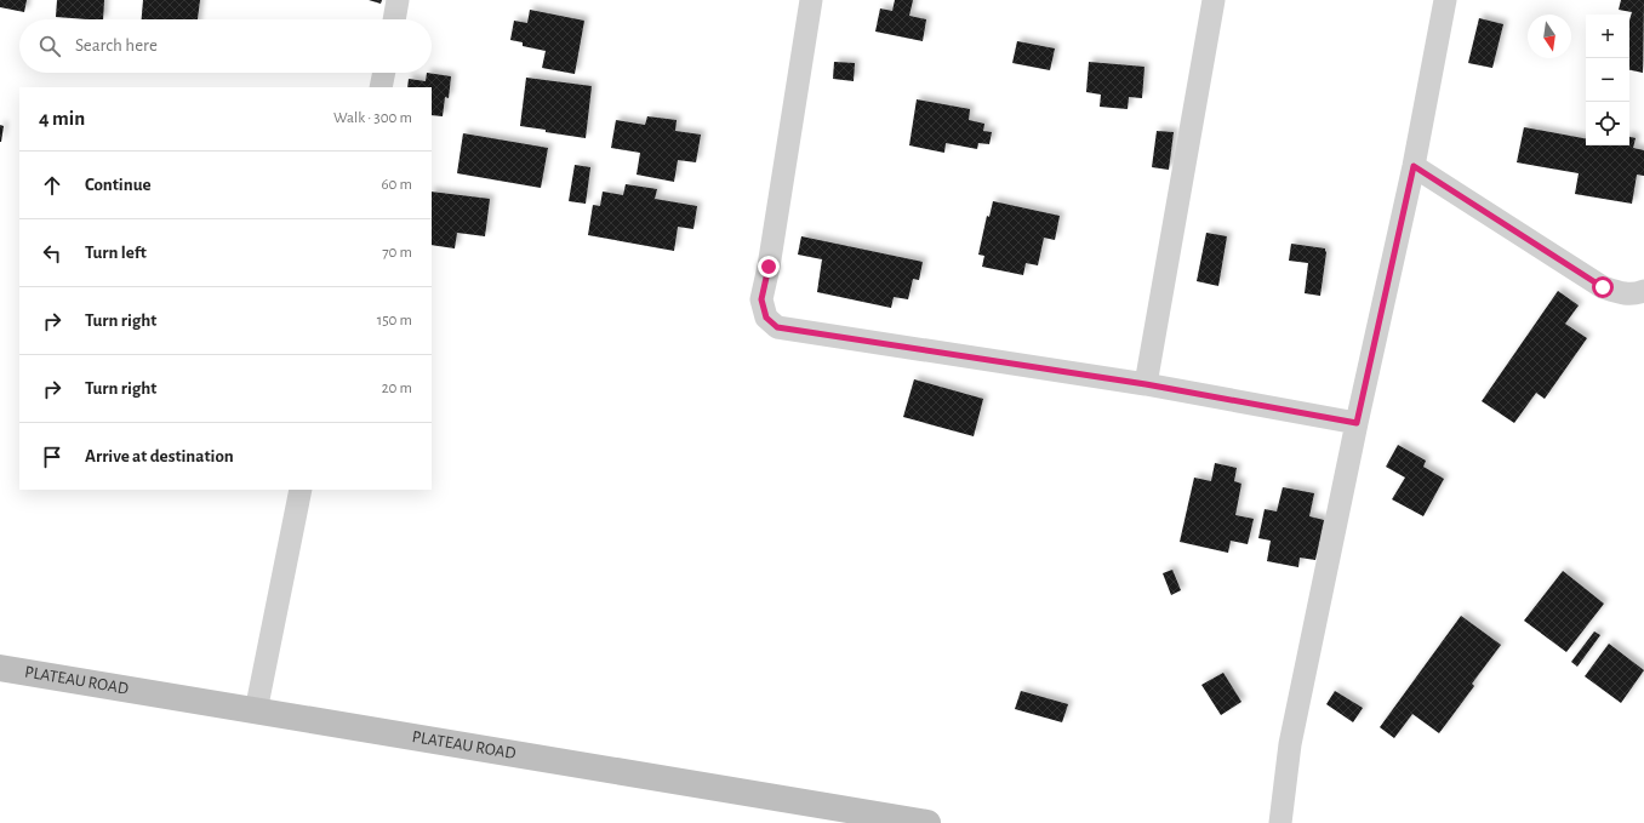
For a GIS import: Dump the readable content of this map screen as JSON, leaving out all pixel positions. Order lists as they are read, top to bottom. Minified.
{"streets":{"street":["PLATEAU ROAD"]},"north":"bottom","page":{"map_buttons":["+","−"],"search":"Search here","heading":["4 min","Walk · 300 m"],"list":[["Continue","60 m"],["Turn left","70 m"],["Turn right","150 m"],["Turn right","20 m"],"Arrive at destination"]}}
